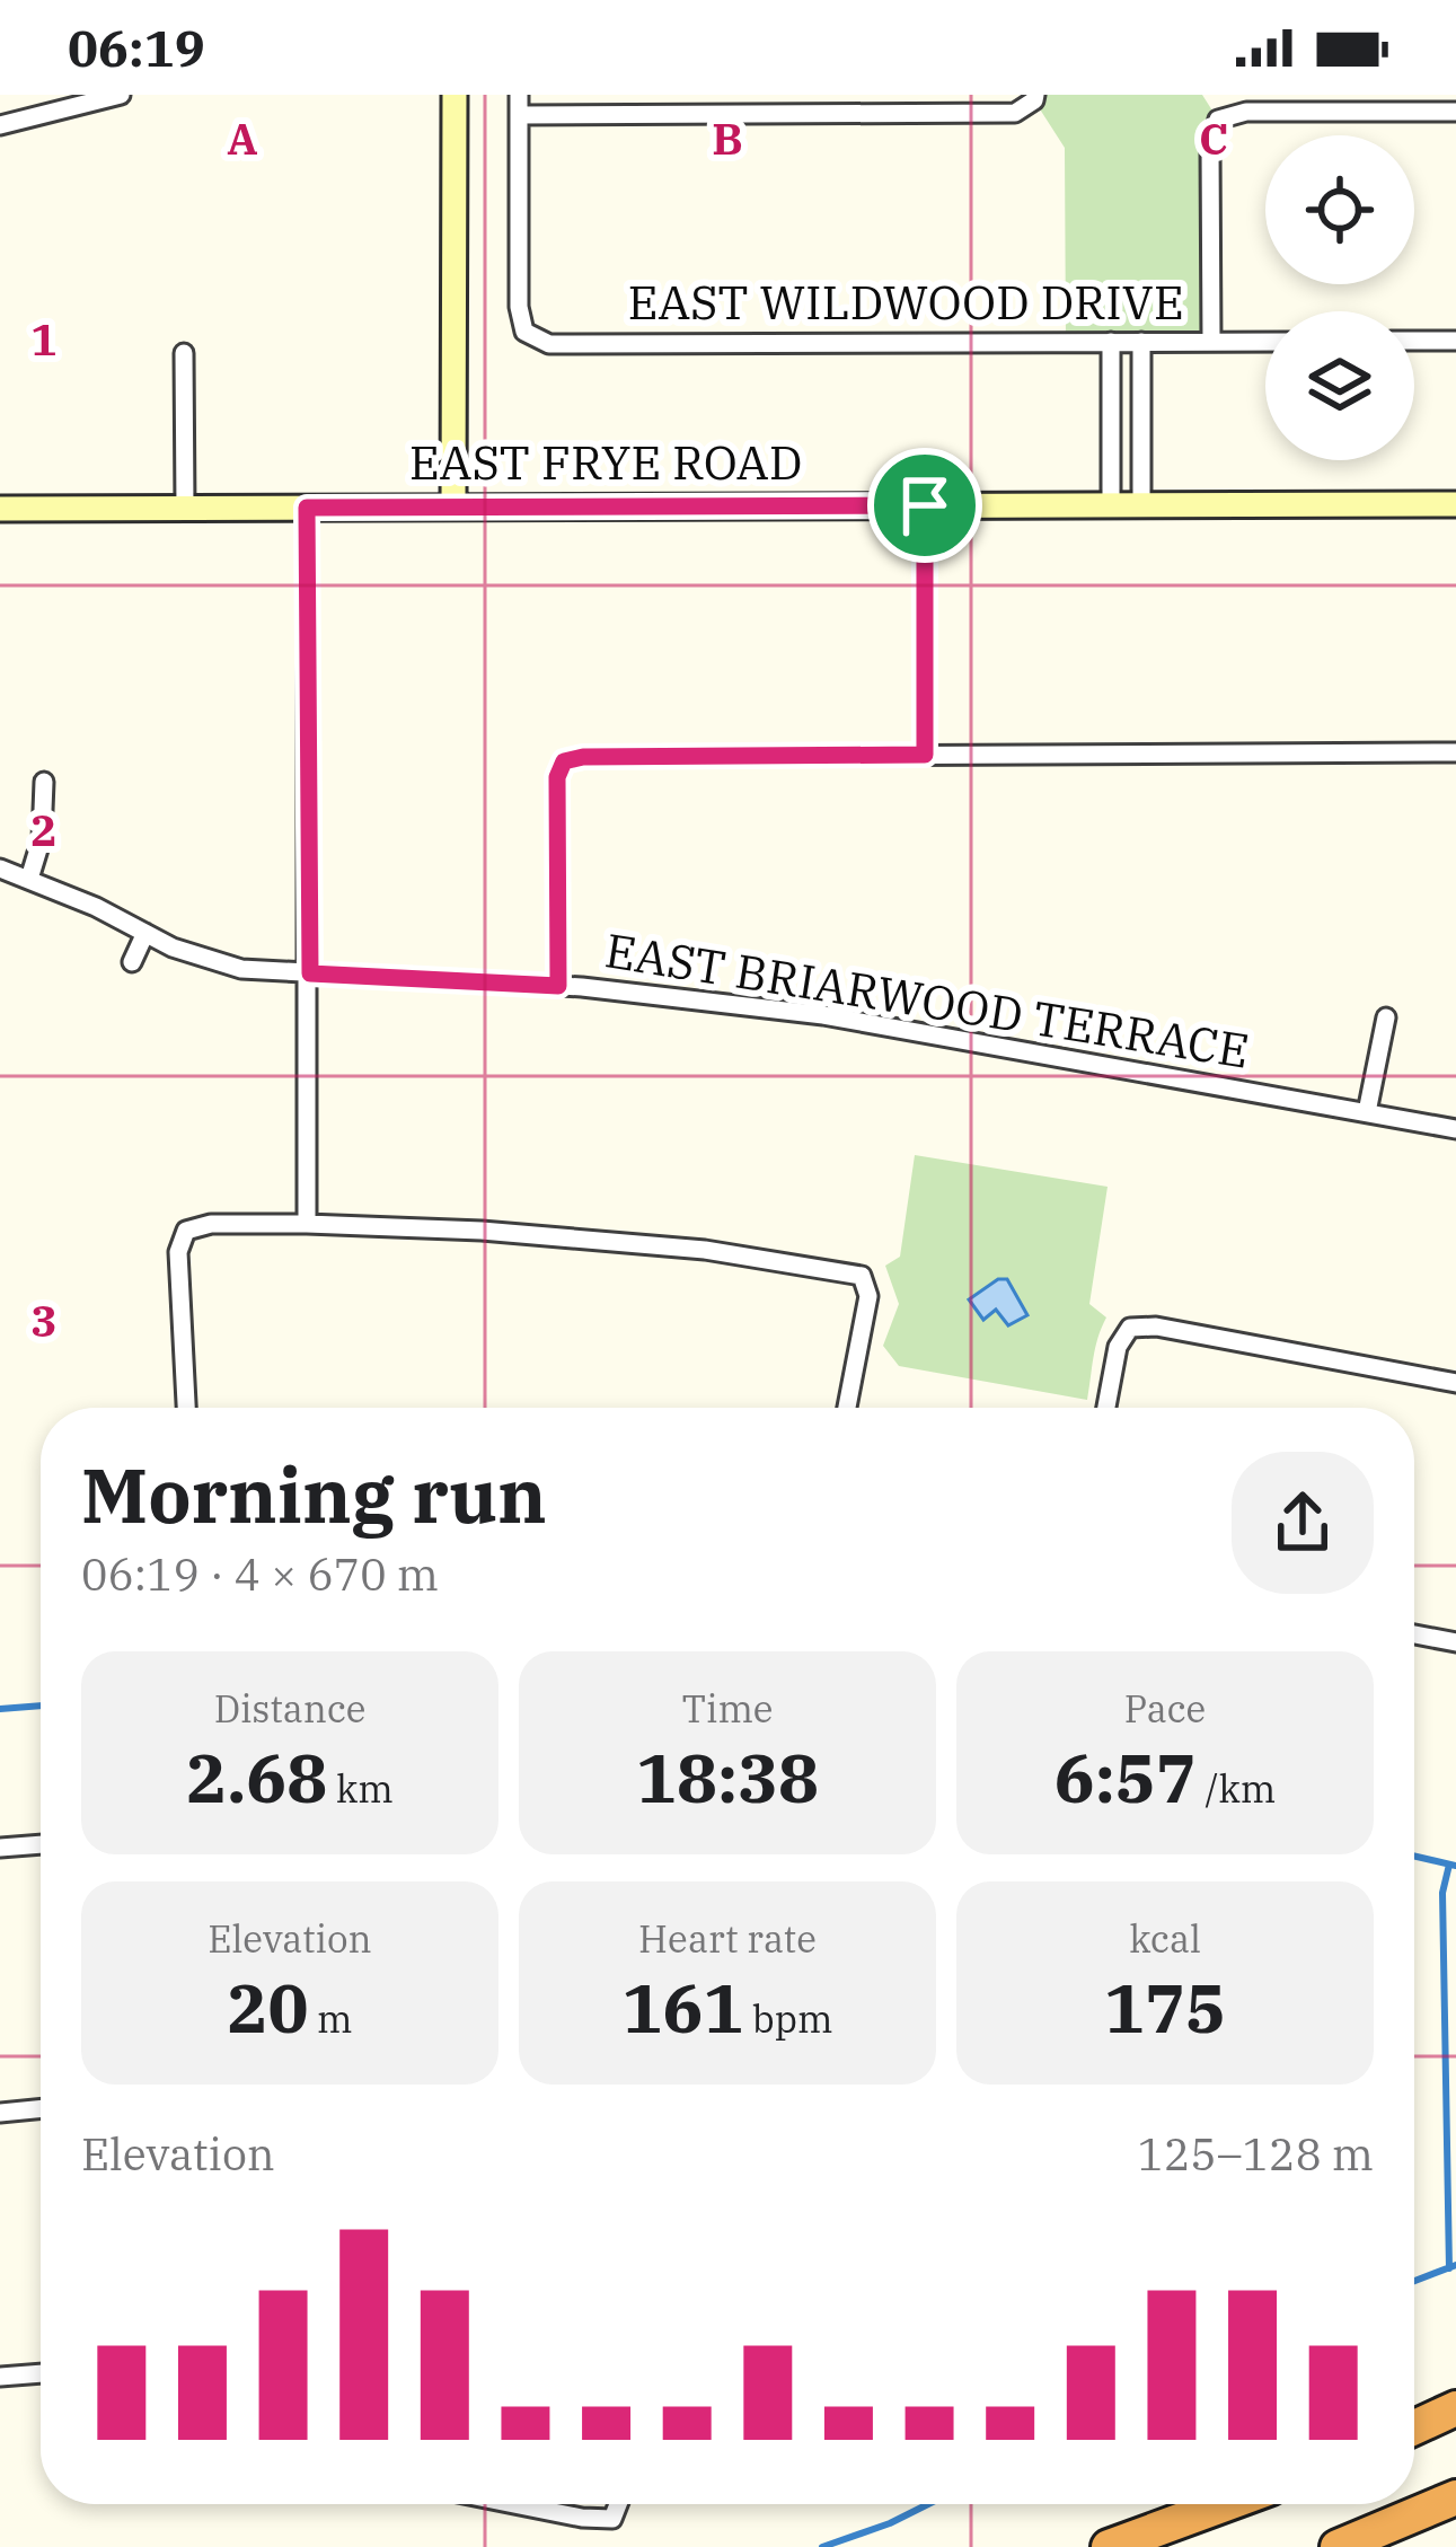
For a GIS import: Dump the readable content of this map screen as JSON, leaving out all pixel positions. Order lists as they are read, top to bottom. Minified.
{"streets":{"street":["EAST WILDWOOD DRIVE","EAST FRYE ROAD","EAST BRIARWOOD TERRACE"]},"page":{"status":"06:19","heading":["Morning run","06:19 · 4 × 670 m"],"stats":[["Distance","2.68 km"],["Time","18:38"],["Pace","6:57 /km"],["Elevation","20 m"],["Heart rate","161 bpm"],["kcal","175"]],"chart":["Elevation","125–128 m"]},"grid":{"columns":["A","B","C"],"rows":["1","2","3"]}}
